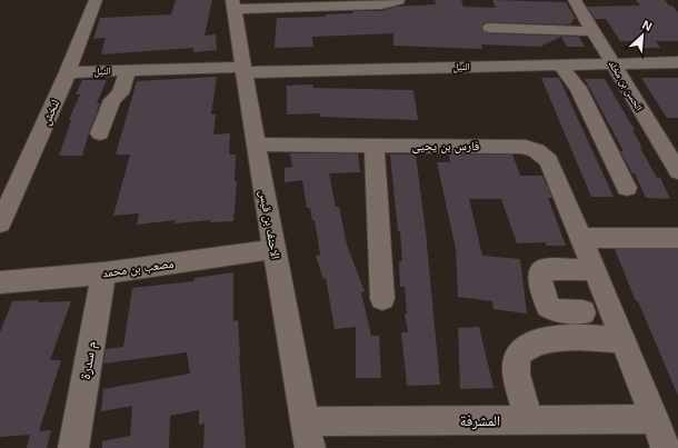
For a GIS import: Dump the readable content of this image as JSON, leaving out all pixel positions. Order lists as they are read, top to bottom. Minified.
{"streets":{"street":["النيل","الحسن بن مخلد","لنخش","فارس بن يحيى","الاحنف بن قيس","مصعب بن محمد","م سدرة","المشرفة"]},"crossings":[["النيل","الحسن بن مخلد"],["النيل","لنخش"],["النيل","الاحنف بن قيس"],["فارس بن يحيى","الاحنف بن قيس"],["فارس بن يحيى","المشرفة"],["الاحنف بن قيس","مصعب بن محمد"],["الاحنف بن قيس","المشرفة"],["مصعب بن محمد","م سدرة"]],"north":"top right"}
